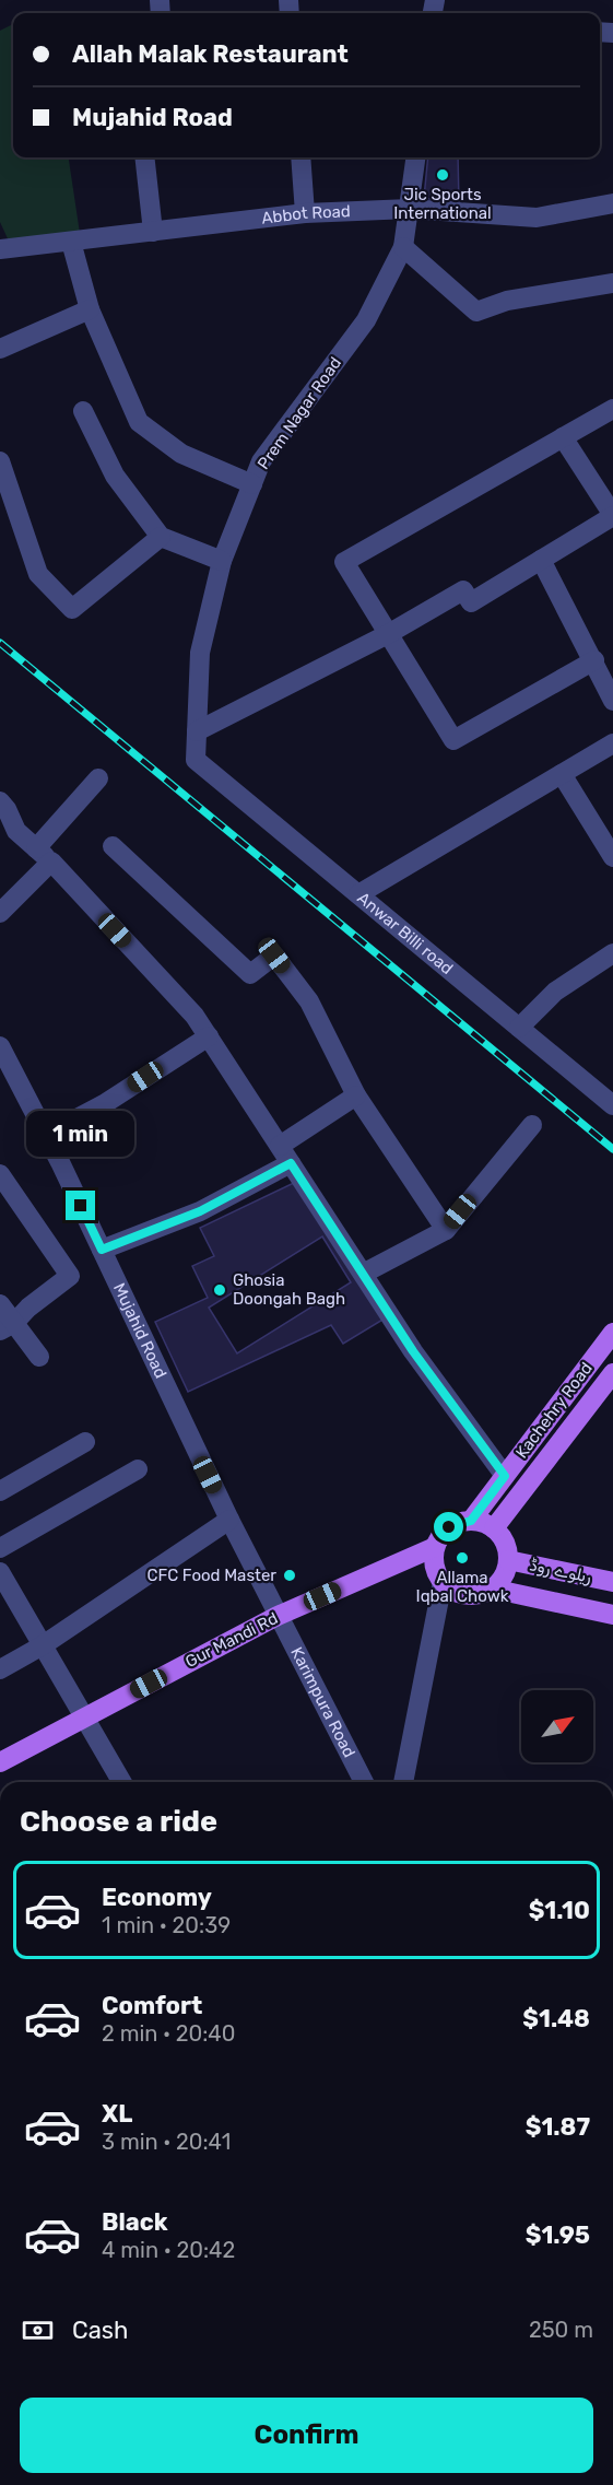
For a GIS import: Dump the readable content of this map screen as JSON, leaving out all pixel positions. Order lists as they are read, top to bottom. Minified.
{"streets":{"main road":["Kachehry Road","ریلوے روڈ","Gur Mandi Rd"],"street":["Abbot Road","Prem Nagar Road","Anwar Billi road","Mujahid Road","Karimpura Road"]},"crossings":[["Abbot Road","Prem Nagar Road"],["Prem Nagar Road","Anwar Billi road"],["Mujahid Road","Gur Mandi Rd"],["Mujahid Road","Karimpura Road"],["Kachehry Road","ریلوے روڈ"],["Kachehry Road","Gur Mandi Rd"],["ریلوے روڈ","Gur Mandi Rd"],["Gur Mandi Rd","Karimpura Road"]],"places":["Jic Sports International","Ghosia Doongah Bagh","Allama Iqbal Chowk","CFC Food Master"],"north":"top right","page":{"banner":["Allah Malak Restaurant","Mujahid Road"],"bubble":"1 min","heading":"Choose a ride","list":[{"name":"Economy","note":"1 min · 20:39","value":"$1.10"},{"name":"Comfort","note":"2 min · 20:40","value":"$1.48"},{"name":"XL","note":"3 min · 20:41","value":"$1.87"},{"name":"Black","note":"4 min · 20:42","value":"$1.95"}],"pay":["Cash","250 m"],"buttons":"Confirm"}}
